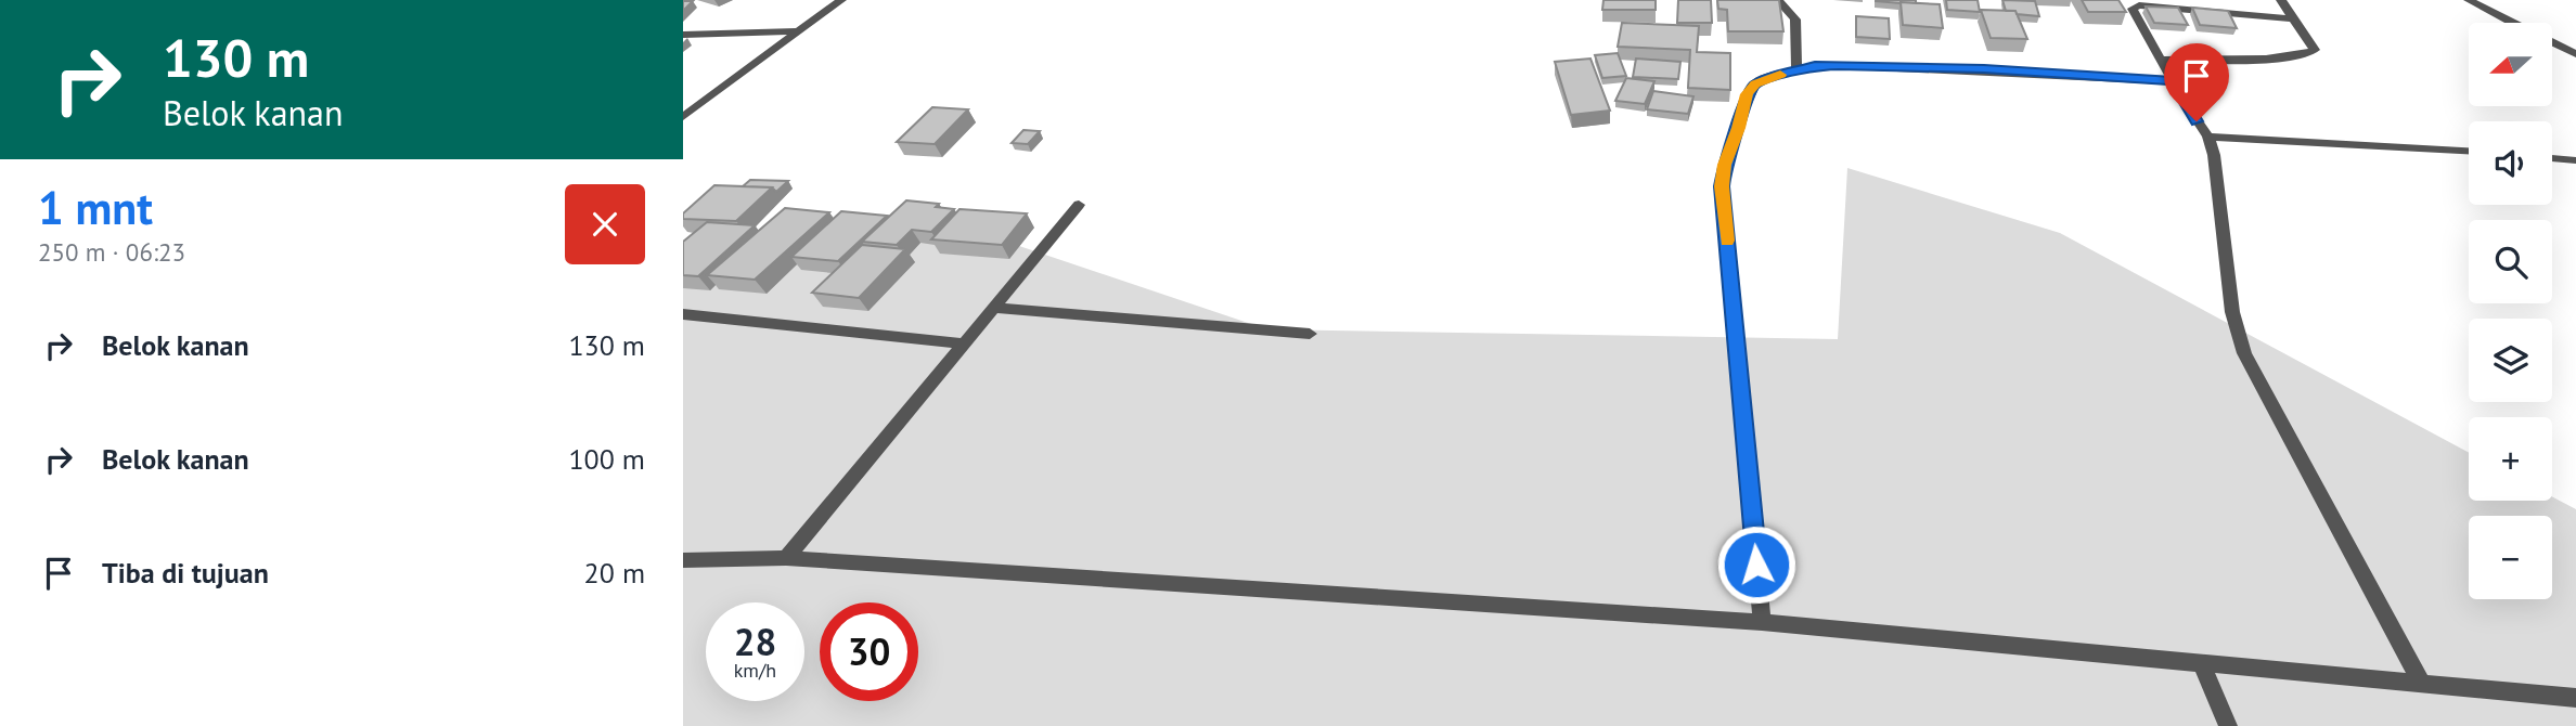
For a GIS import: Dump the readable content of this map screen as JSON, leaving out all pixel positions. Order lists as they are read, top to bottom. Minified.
{"north":"left","page":{"turn":["130 m","Belok kanan"],"map_buttons":["+","−"],"heading":["1 mnt","250 m · 06:23"],"list":[{"name":"Belok kanan","value":"130 m"},{"name":"Belok kanan","value":"100 m"},{"name":"Tiba di tujuan","value":"20 m"}],"speed":"28 km/h","limit":"30"}}
